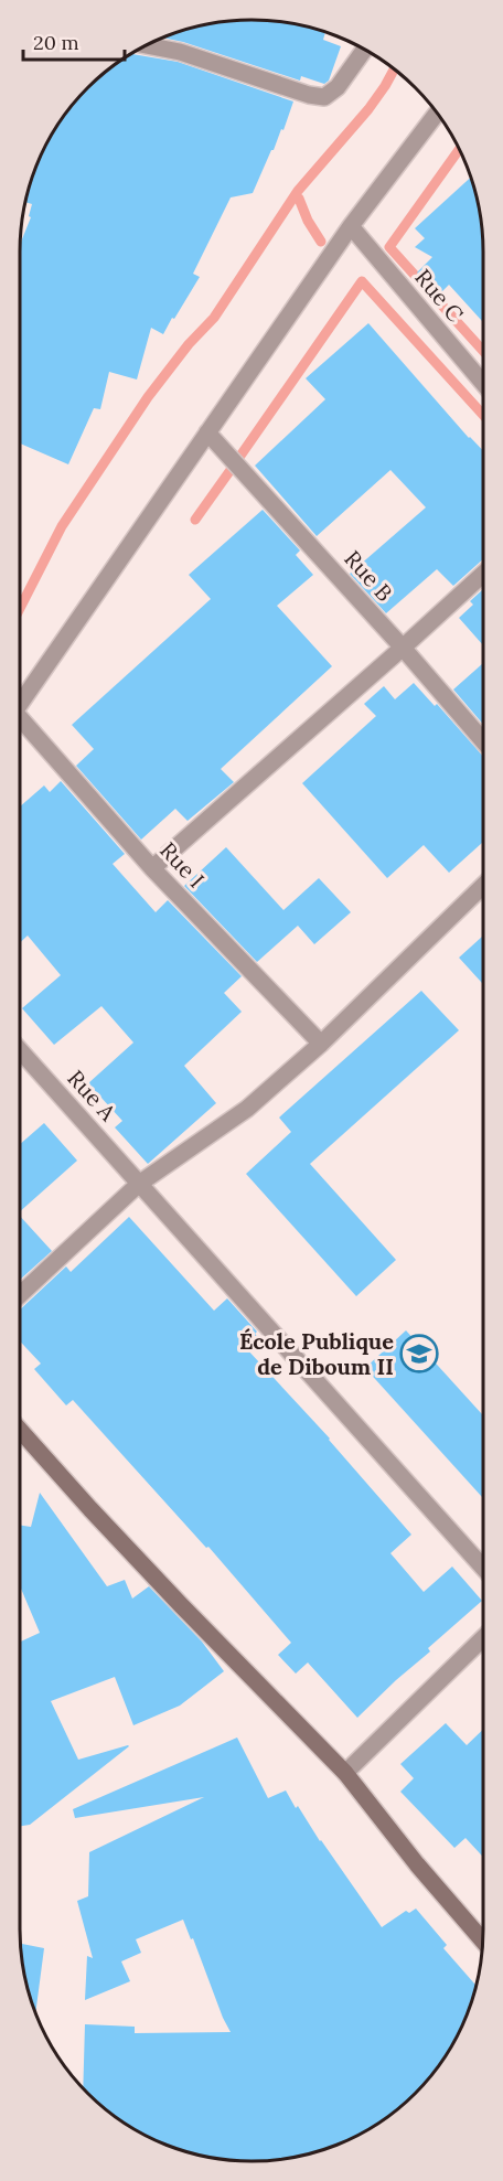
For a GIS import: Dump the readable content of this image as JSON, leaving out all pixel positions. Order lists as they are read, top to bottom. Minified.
{"streets":{"street":["Rue C","Rue B","Rue I","Rue A"]},"places":{"school or university":["École Publique de Diboum II"]},"scale_bar":"20 m"}
